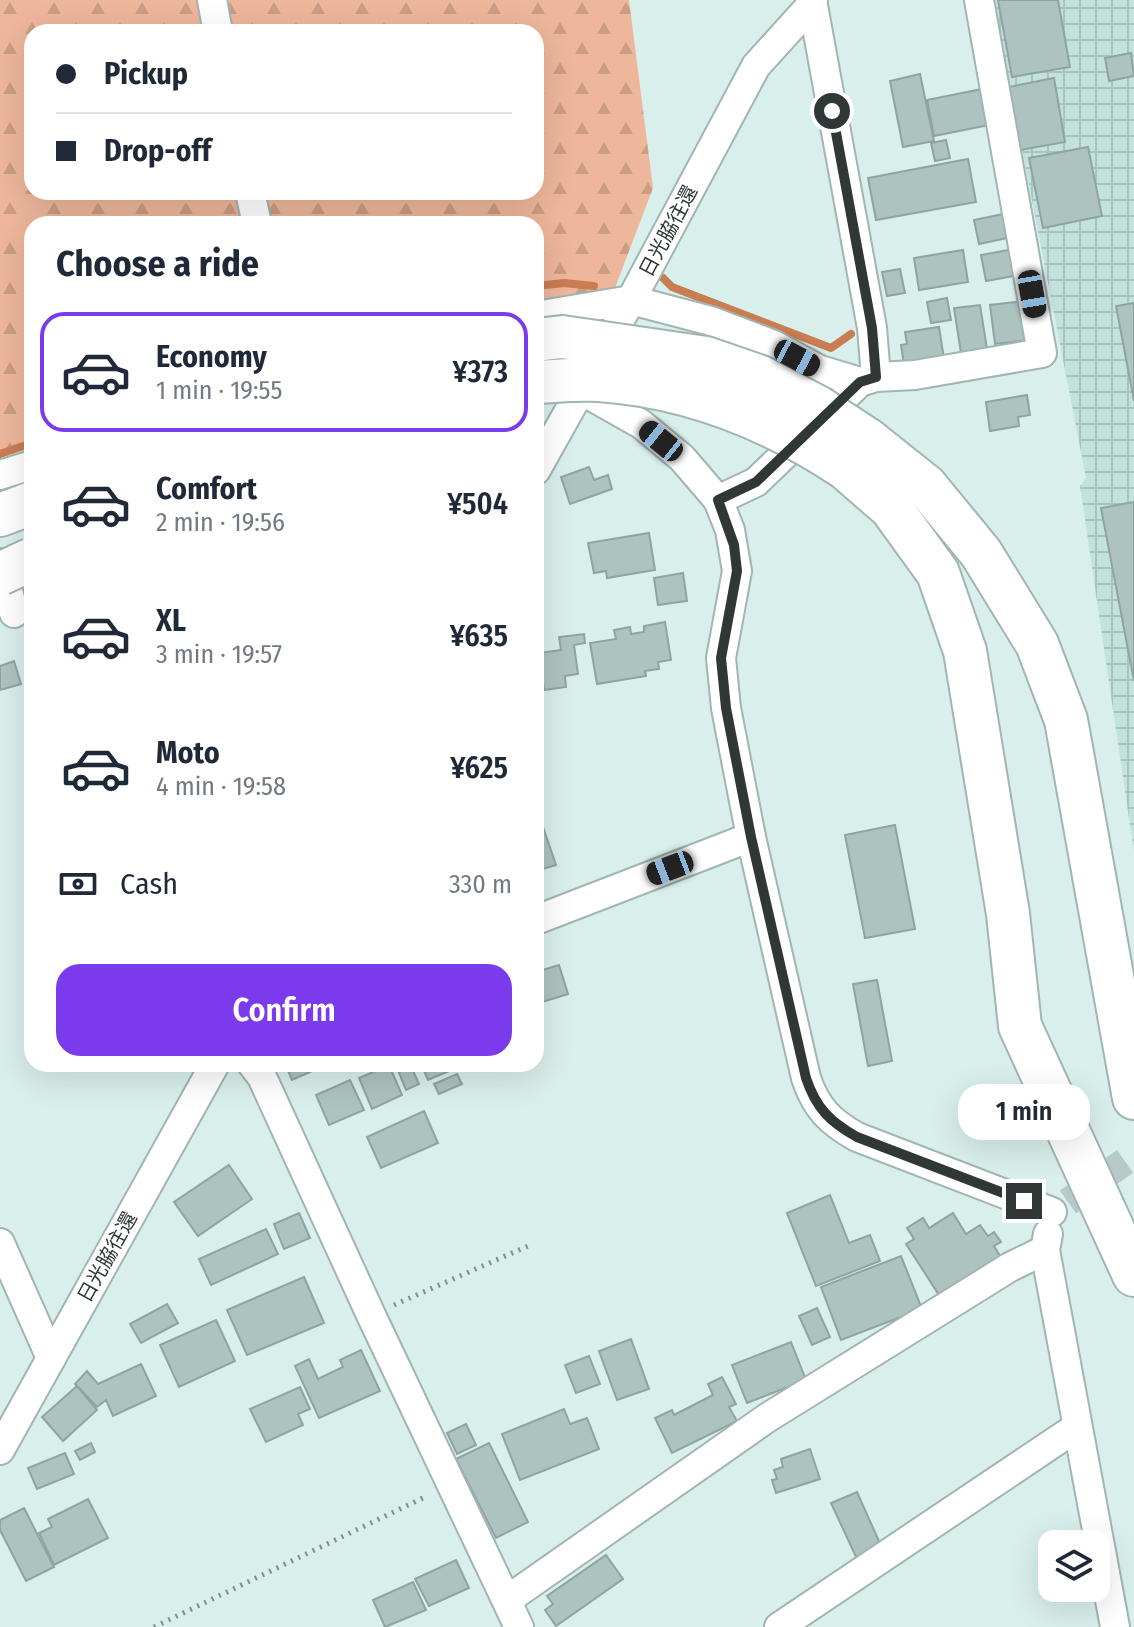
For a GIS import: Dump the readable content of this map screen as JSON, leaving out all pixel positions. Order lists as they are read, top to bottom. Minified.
{"streets":{"street":["日光脇往還"]},"page":{"banner":["Pickup","Drop-off"],"heading":"Choose a ride","list":[{"name":"Economy","note":"1 min · 19:55","value":"¥373"},{"name":"Comfort","note":"2 min · 19:56","value":"¥504"},{"name":"XL","note":"3 min · 19:57","value":"¥635"},{"name":"Moto","note":"4 min · 19:58","value":"¥625"}],"pay":["Cash","330 m"],"buttons":"Confirm","bubble":"1 min"}}
